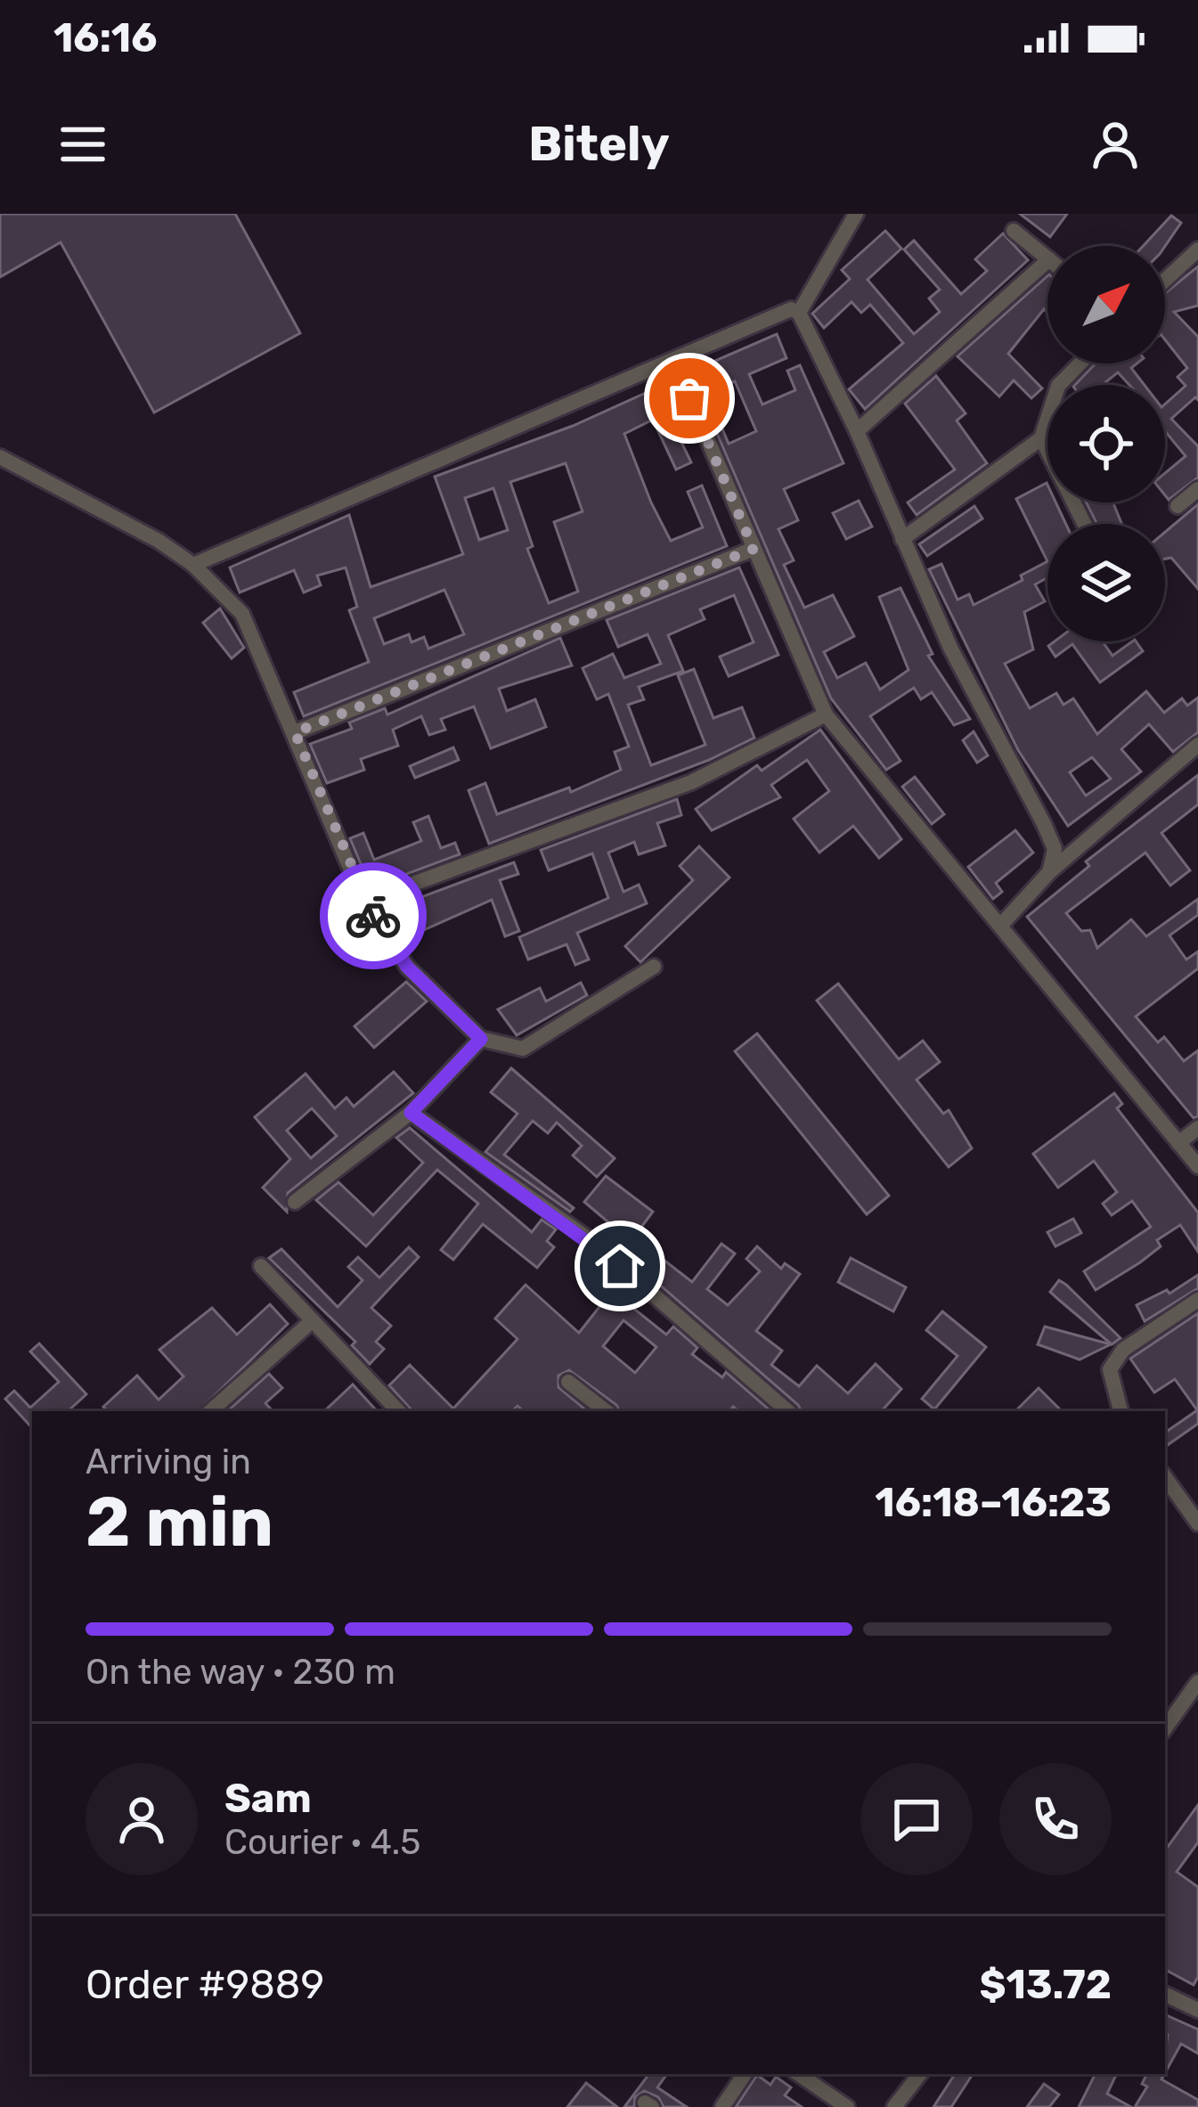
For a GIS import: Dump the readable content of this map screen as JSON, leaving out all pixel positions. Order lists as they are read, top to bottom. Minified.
{"north":"top right","page":{"status":"16:16","header":"Bitely","heading":["2 min","Arriving in","16:18–16:23"],"panel":["Sam","Courier · 4.5","Order #9889","$13.72"],"bar":"On the way · 230 m"}}
